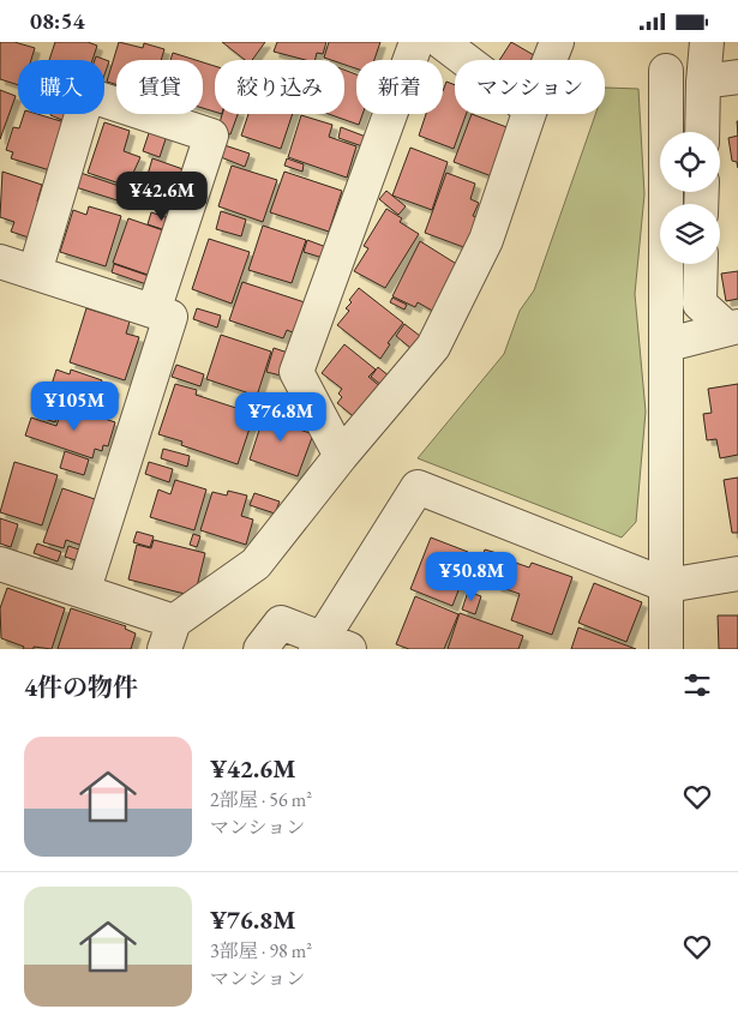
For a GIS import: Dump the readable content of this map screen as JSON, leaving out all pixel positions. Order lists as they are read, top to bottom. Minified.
{"page":{"status":"08:54","chip":["購入","賃貸","絞り込み","新着","マンション"],"price":["¥42.6M","¥105M","¥76.8M","¥50.8M"],"heading":"4件の物件","list":[{"name":"¥42.6M","note":"2部屋 · 56 m² · マンション"},{"name":"¥76.8M","note":"3部屋 · 98 m² · マンション"}]}}
